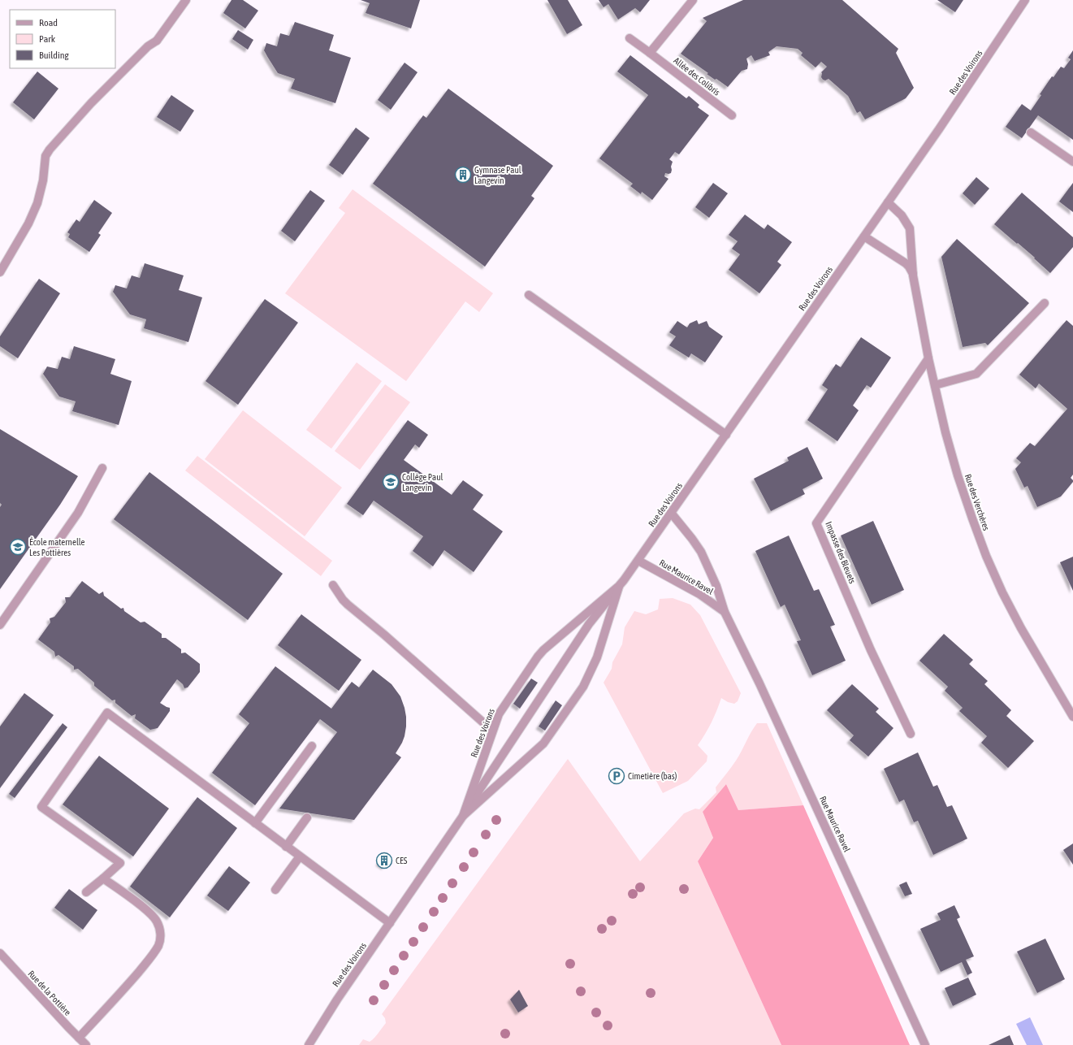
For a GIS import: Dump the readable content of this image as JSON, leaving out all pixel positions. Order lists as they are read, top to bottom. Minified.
{"streets":{"street":["Rue des Voirons","Allée des Colibris","Rue des Verchères","Impasse des Bleuets","Rue Maurice Ravel","Rue de la Pottière"]},"crossings":[["Rue des Voirons","Rue des Verchères"],["Rue des Voirons","Rue Maurice Ravel"],["Rue des Verchères","Impasse des Bleuets"]],"places":{"building":["Gymnase Paul Langevin","CES"],"school or university":["Collège Paul Langevin","École maternelle Les Pottières"],"parking":["Cimetière (bas)"]},"legend":["Road","Park","Building"]}
